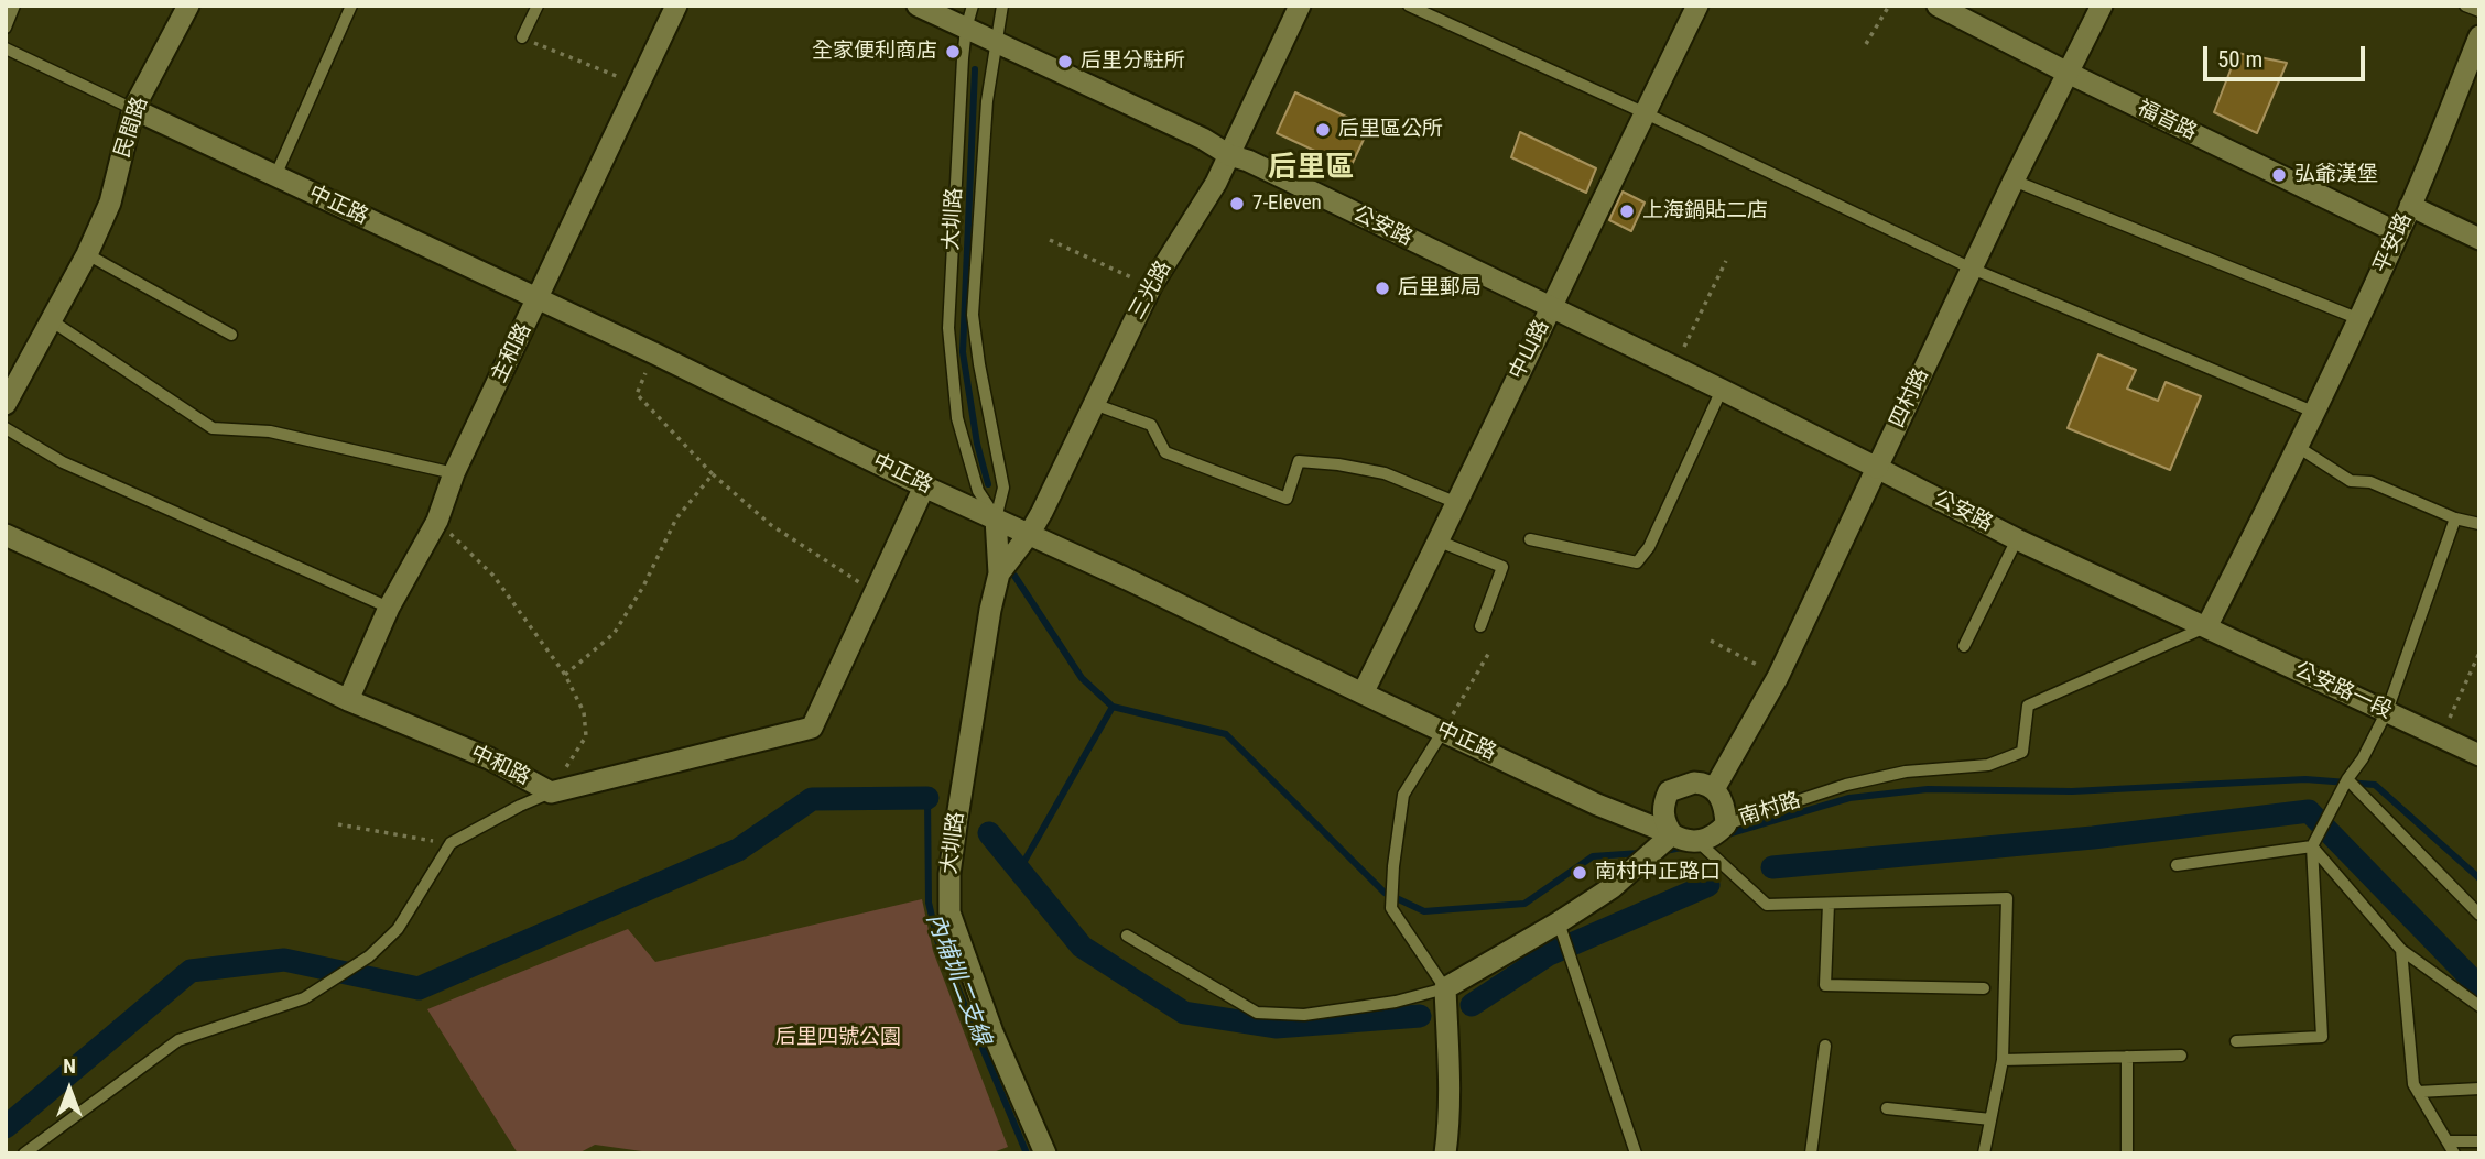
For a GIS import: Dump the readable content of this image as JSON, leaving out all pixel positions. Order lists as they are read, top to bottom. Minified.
{"streets":{"street":["福音路","民間路","中正路","大圳路","公安路","平安路","三光路","中山路","主和路","四村路","公安路一段","中和路","南村路"]},"crossings":[["福音路","平安路"],["福音路","四村路"],["民間路","中正路"],["中正路","大圳路"],["中正路","三光路"],["中正路","中山路"],["中正路","主和路"],["中正路","四村路"],["中正路","中和路"],["中正路","南村路"],["大圳路","公安路"],["大圳路","三光路"],["公安路","平安路"],["公安路","三光路"],["公安路","中山路"],["公安路","四村路"],["公安路","公安路一段"],["公安路","南村路"],["平安路","公安路一段"],["平安路","南村路"],["主和路","中和路"],["四村路","南村路"],["公安路一段","南村路"]],"districts":["后里區"],"water":["內埔圳二支線"],"parks":["后里四號公園"],"places":["全家便利商店","后里分駐所","后里區公所","弘爺漢堡","7-Eleven","上海鍋貼二店","后里郵局","南村中正路口"],"scale_bar":"50 m","north":"top"}
